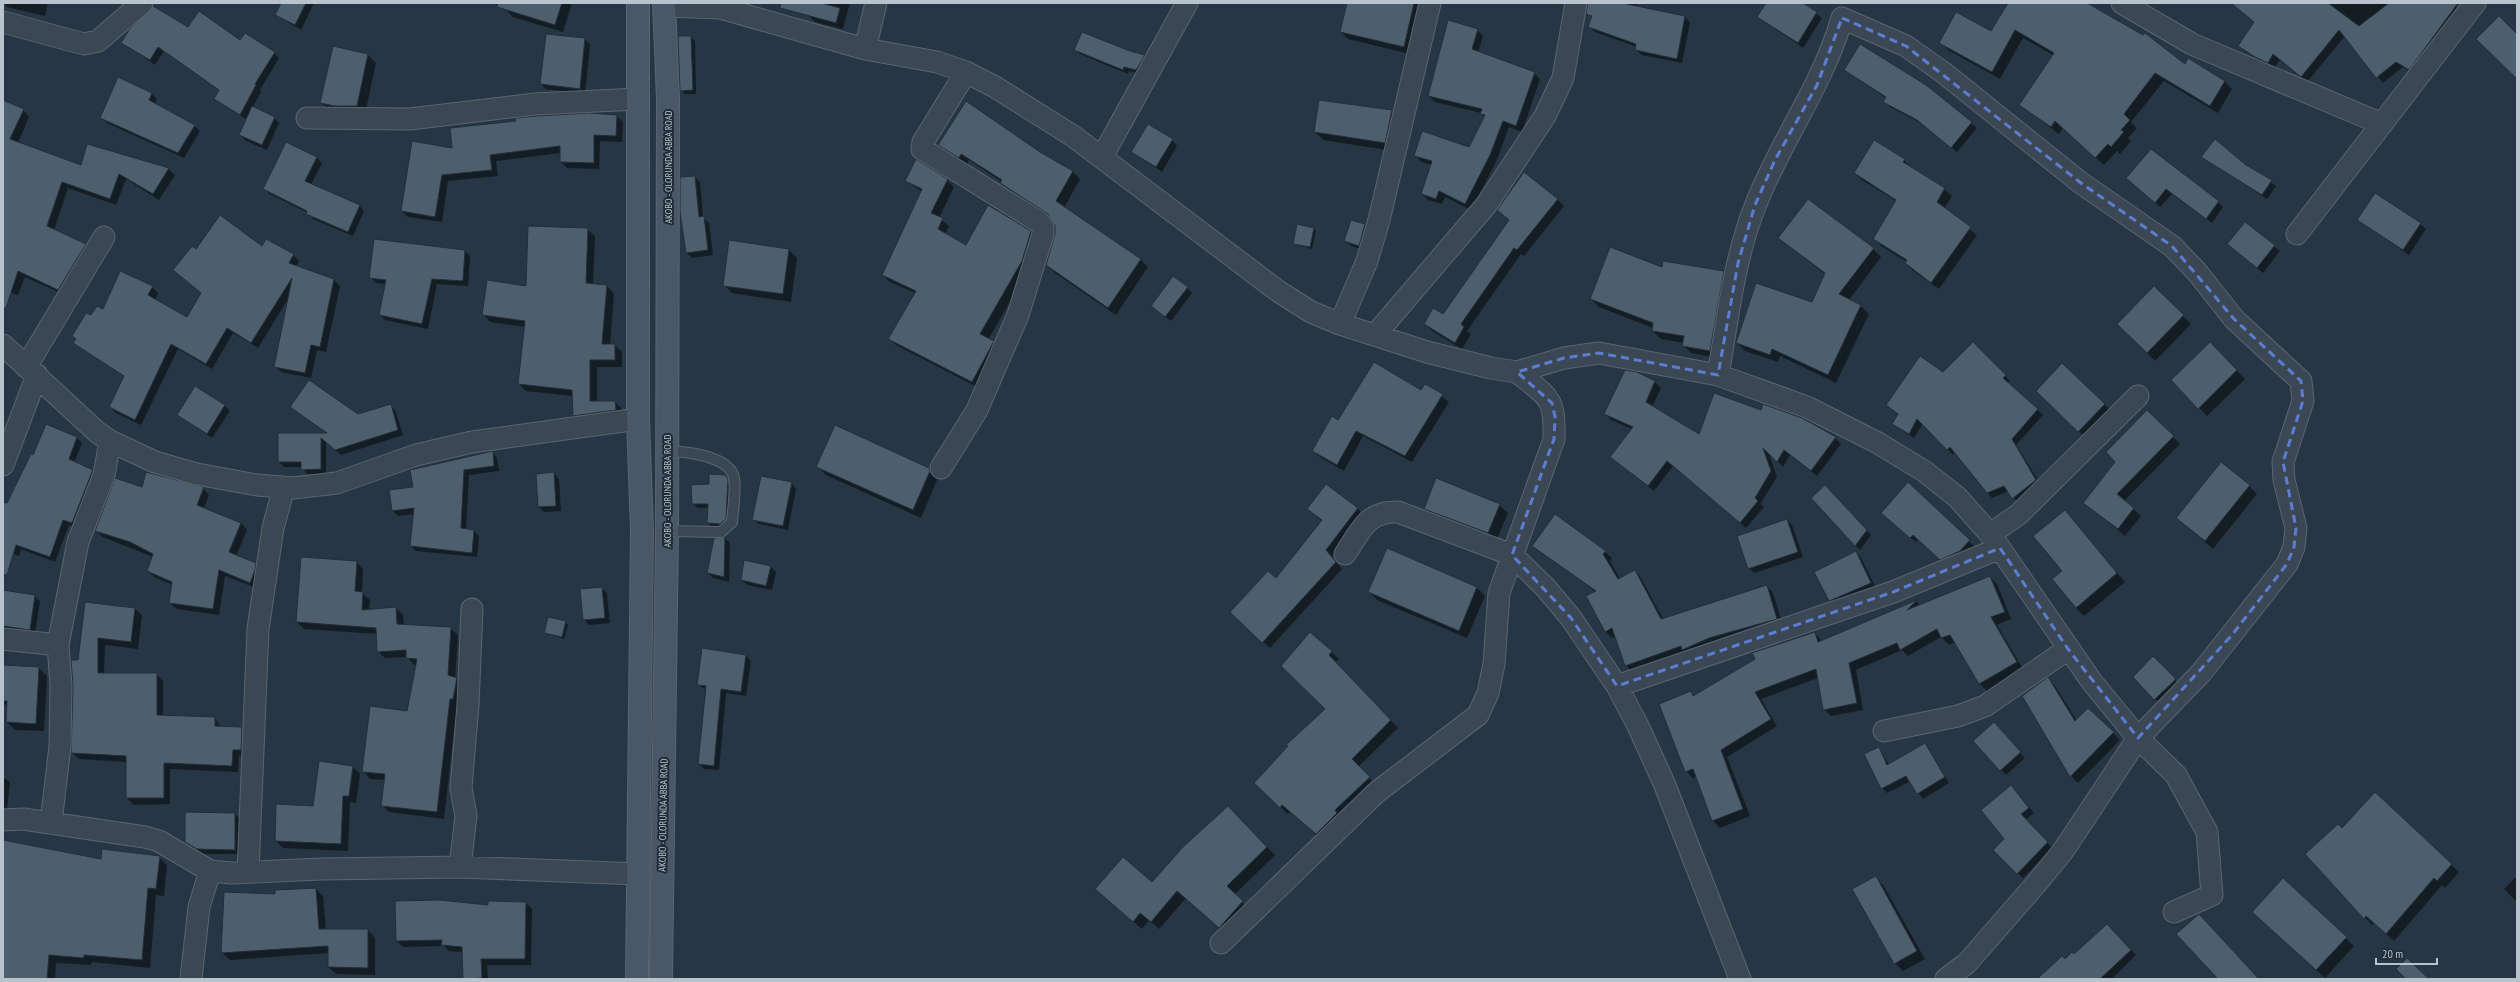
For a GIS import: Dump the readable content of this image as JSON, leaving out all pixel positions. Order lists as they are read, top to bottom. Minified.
{"streets":{"main road":["AKOBO - OLORUNDA ABBA ROAD"]},"scale_bar":"20 m"}
